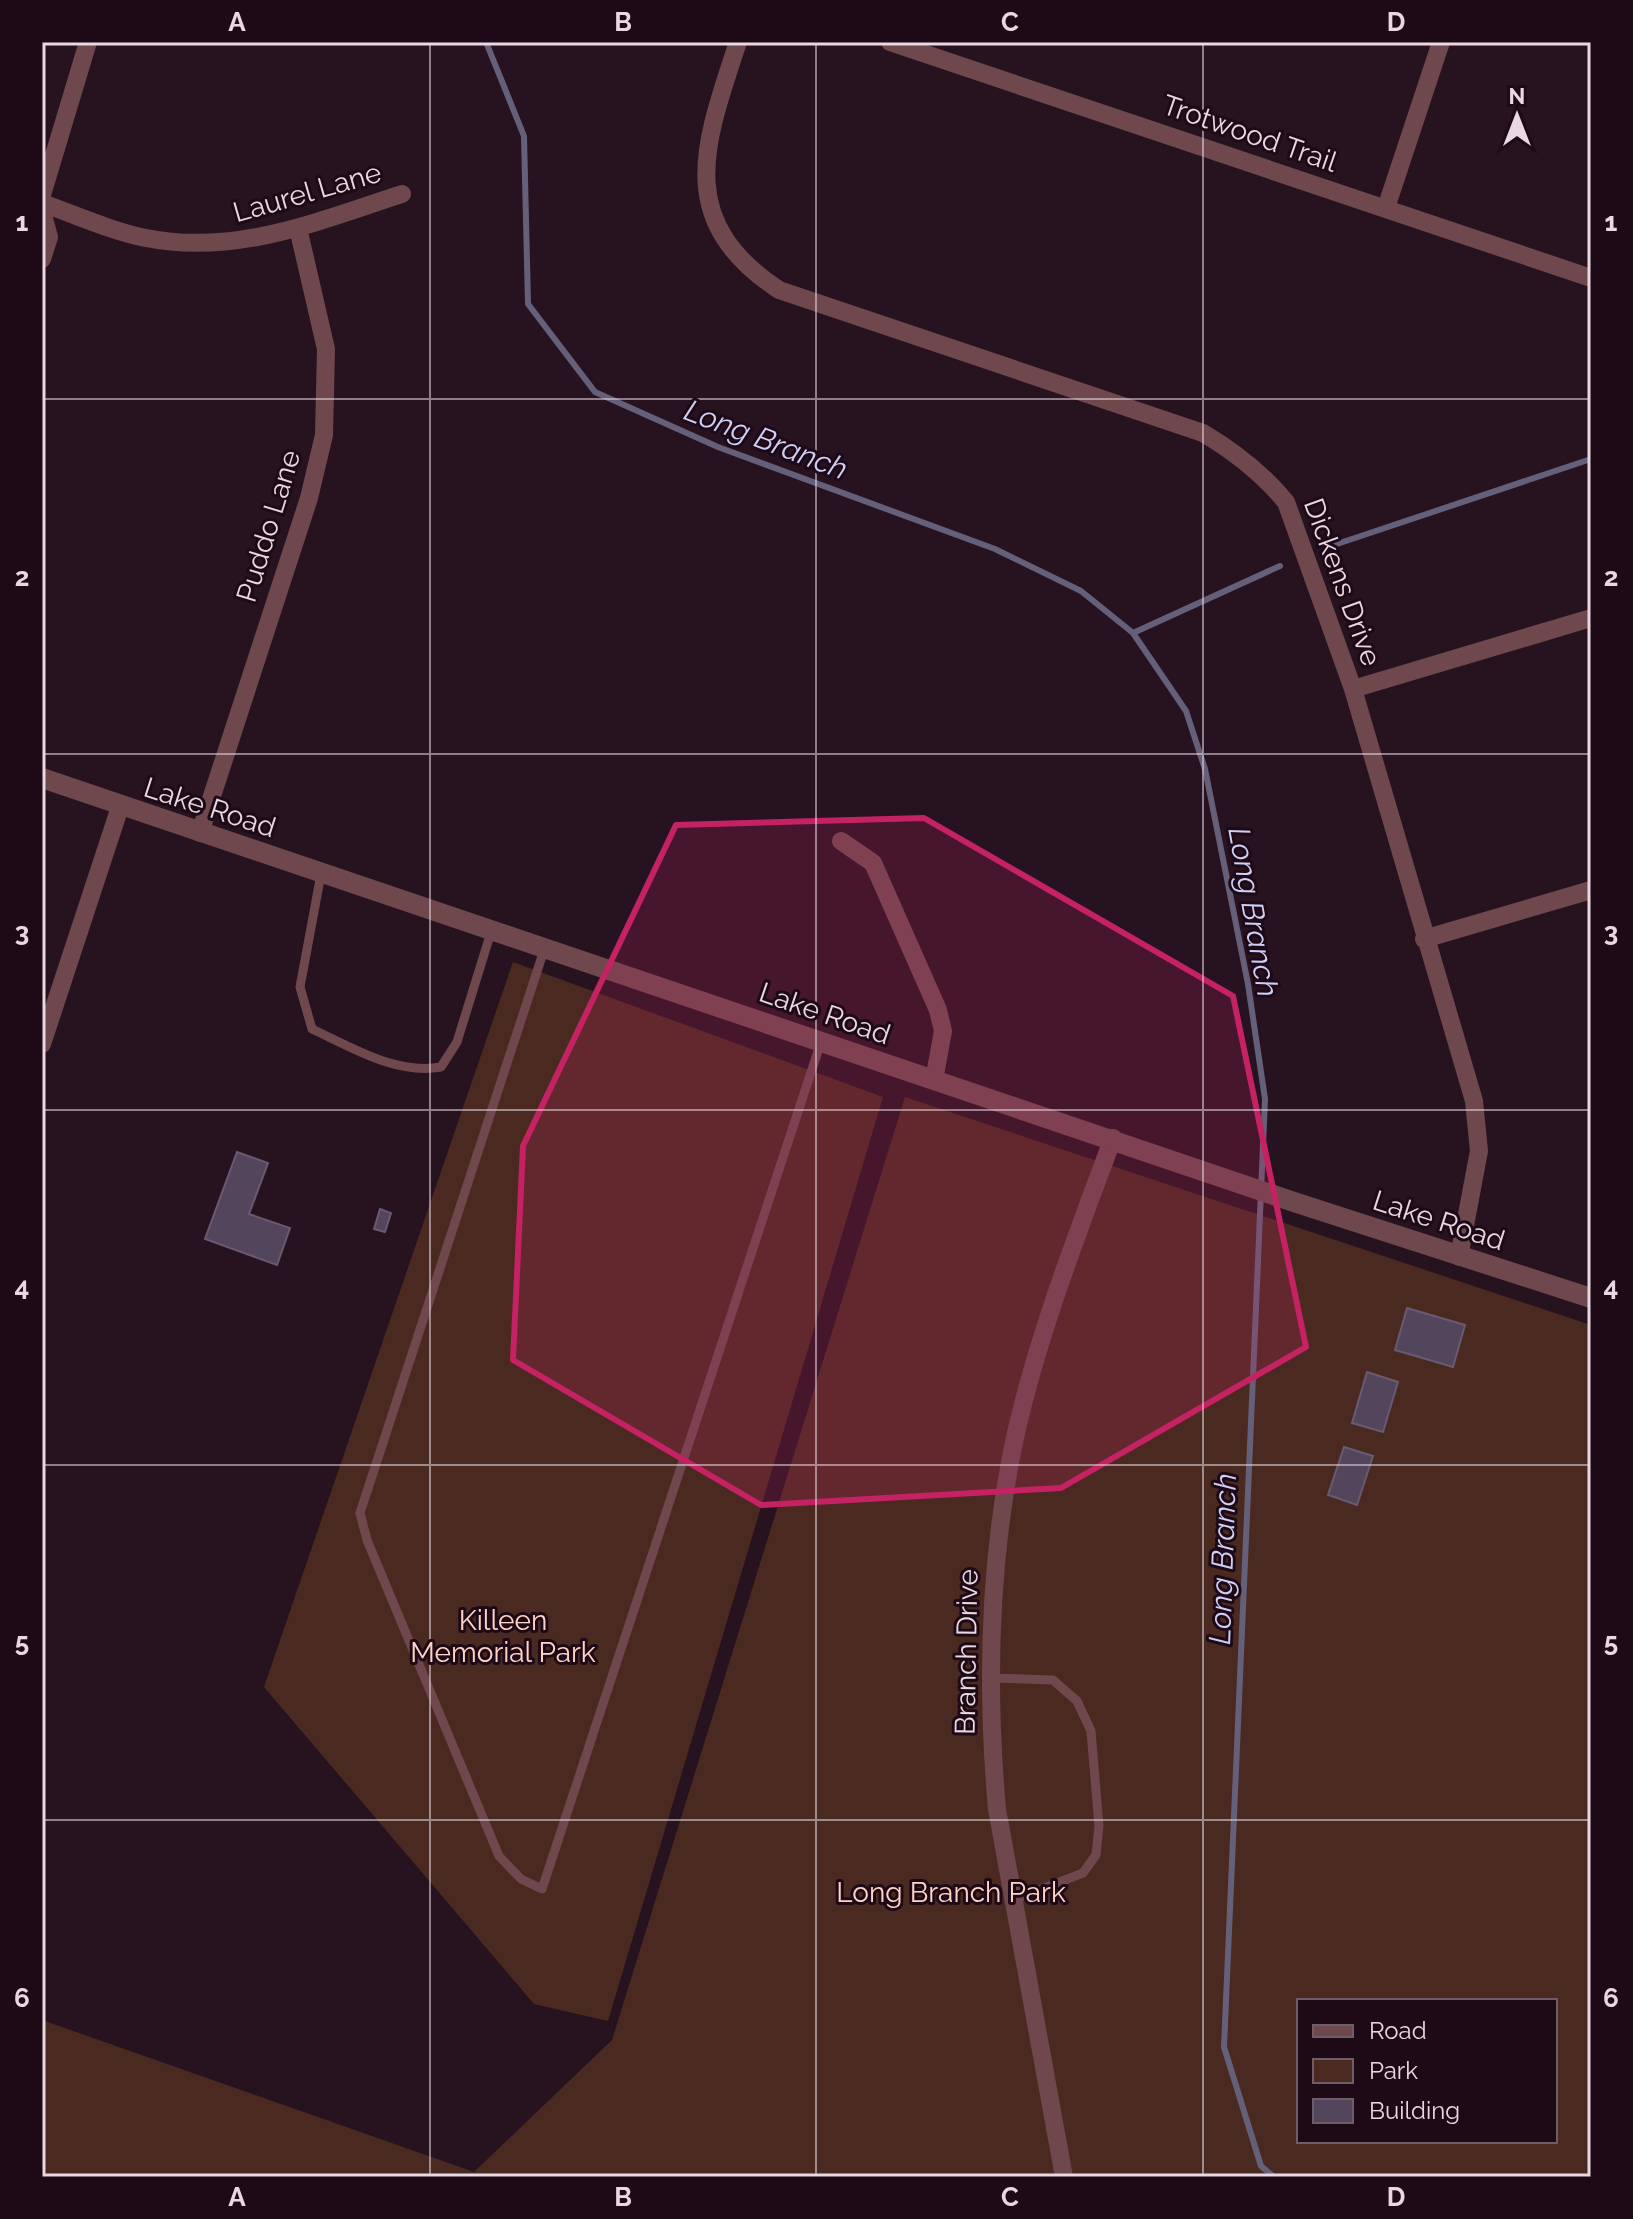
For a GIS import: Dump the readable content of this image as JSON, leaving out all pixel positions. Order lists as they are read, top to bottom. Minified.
{"streets":{"street":["Trotwood Trail","Laurel Lane","Puddo Lane","Dickens Drive","Lake Road","Branch Drive"]},"crossings":[["Laurel Lane","Puddo Lane"],["Puddo Lane","Lake Road"],["Dickens Drive","Lake Road"],["Lake Road","Branch Drive"]],"water":["Long Branch"],"parks":["Killeen Memorial Park","Long Branch Park"],"legend":["Road","Park","Building"],"north":"top","grid":{"columns":["A","B","C","D"],"rows":["1","2","3","4","5","6"]}}
